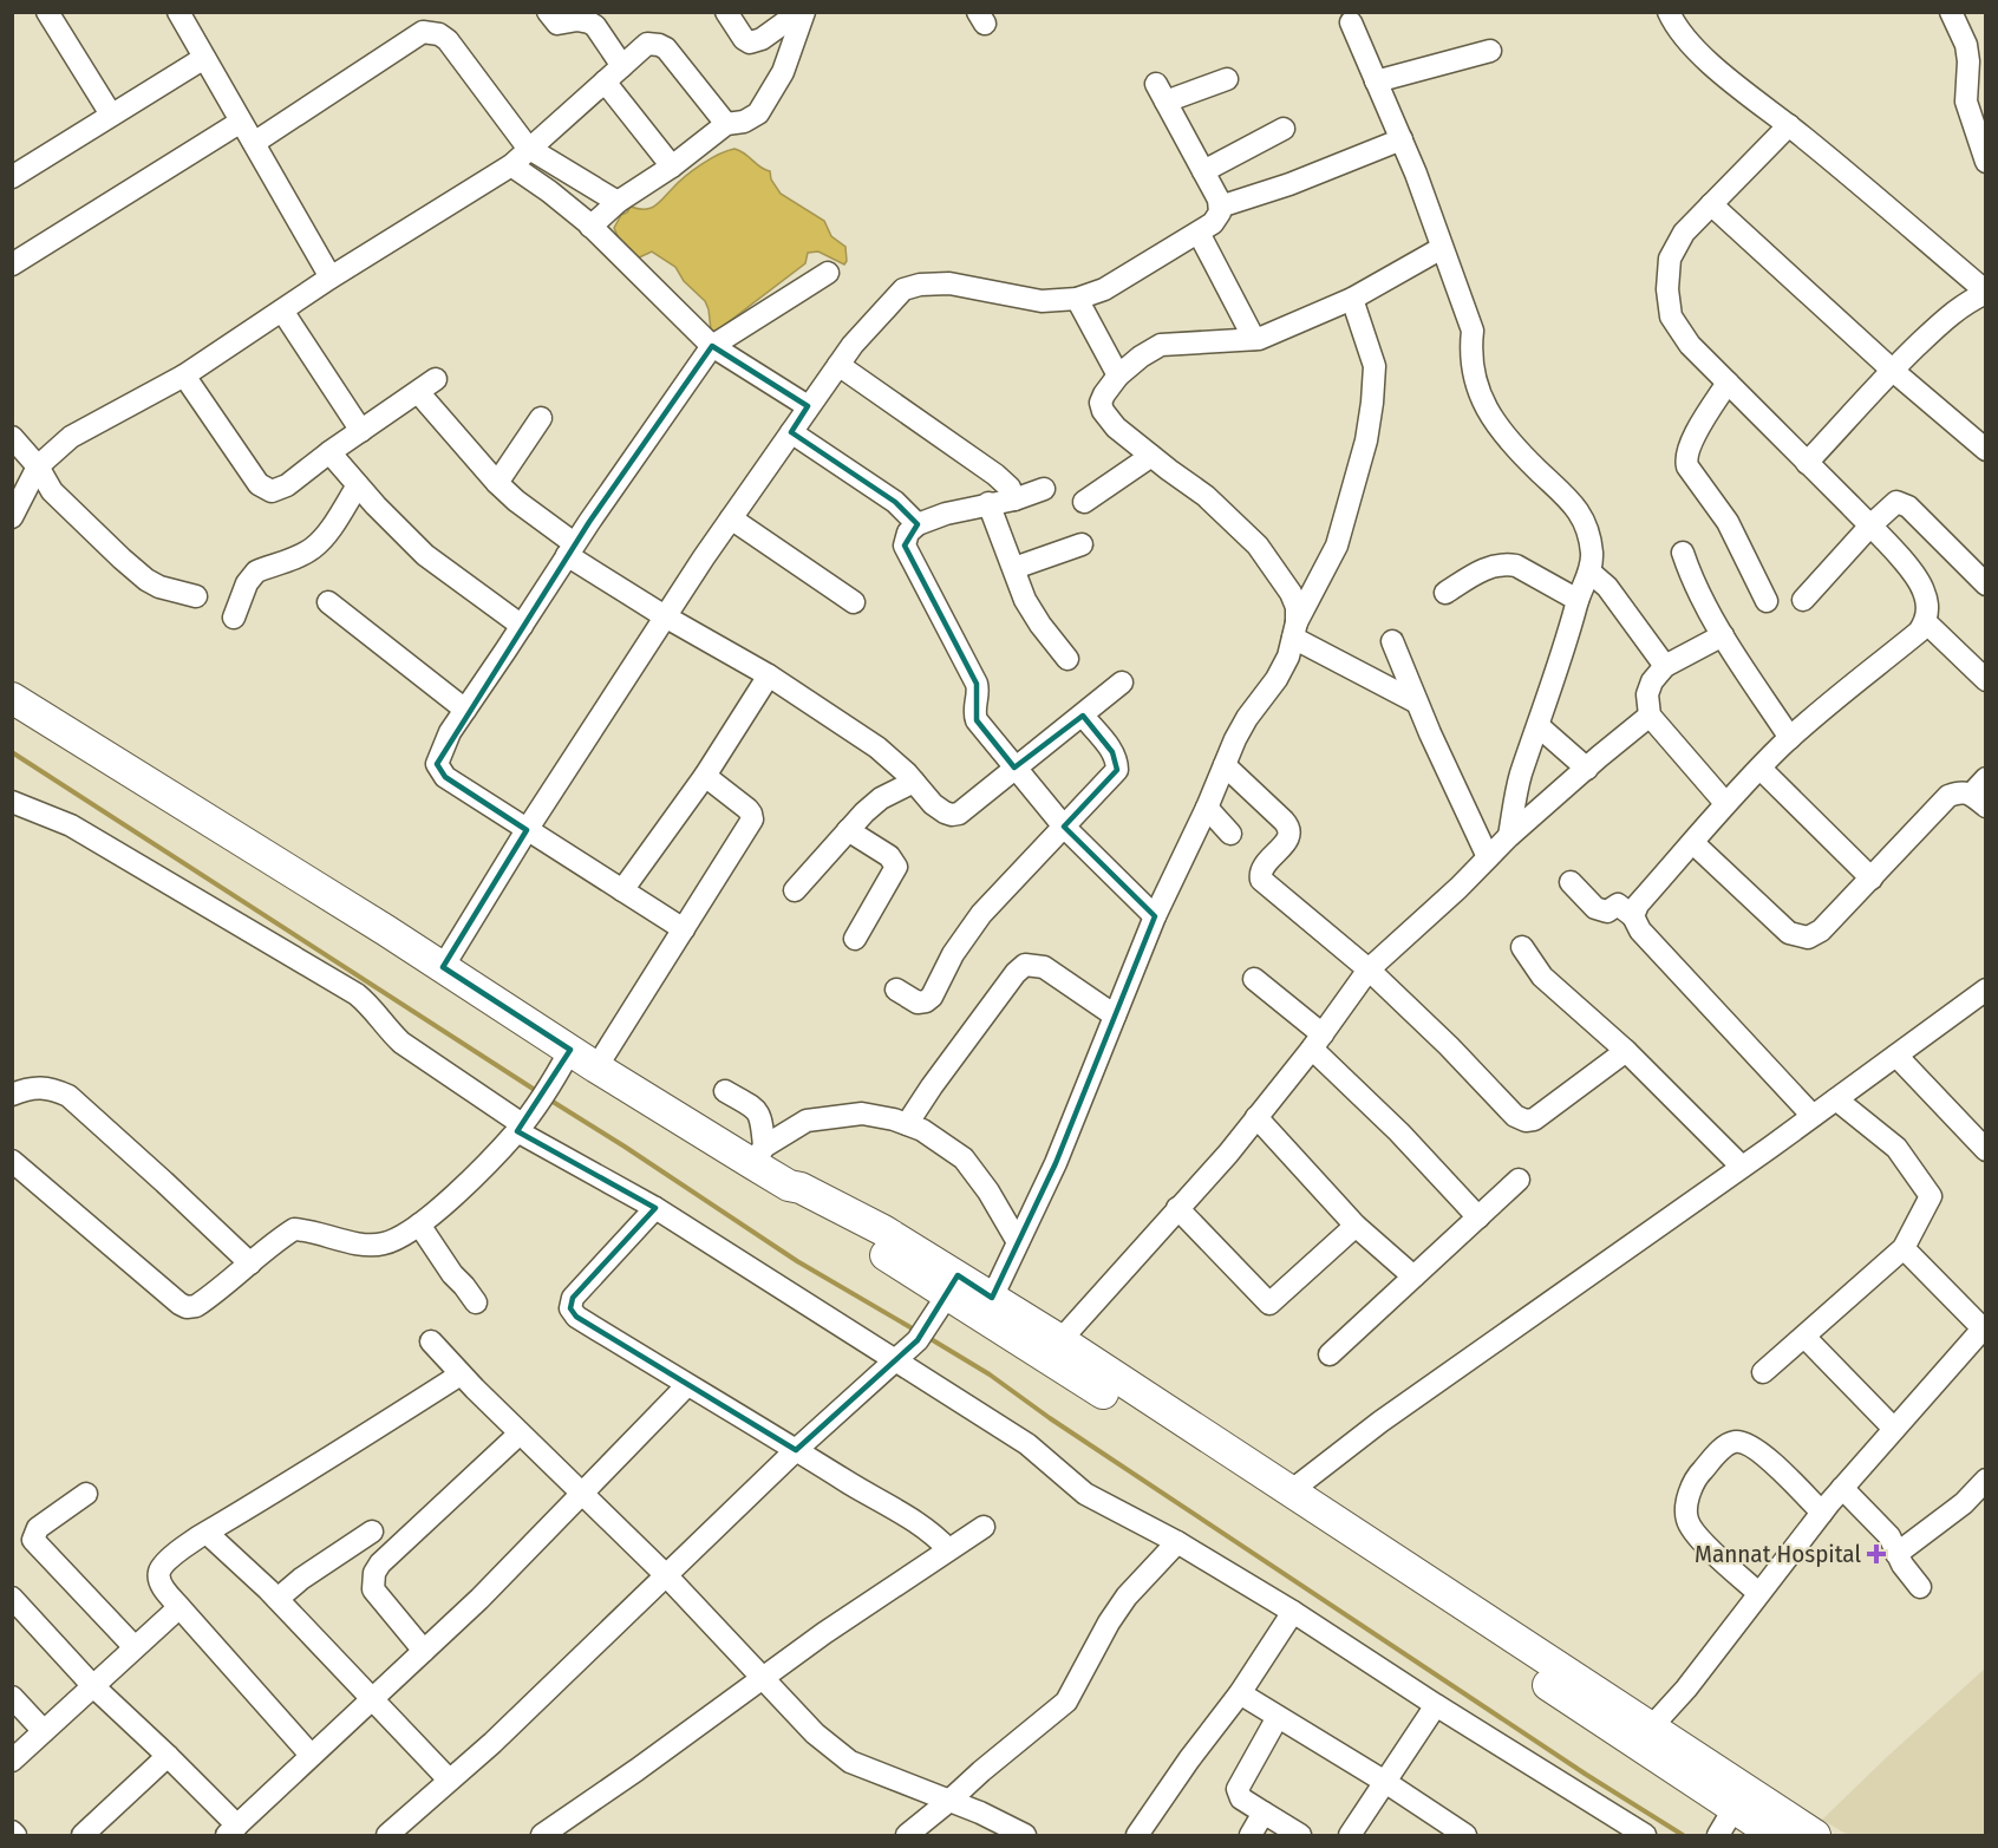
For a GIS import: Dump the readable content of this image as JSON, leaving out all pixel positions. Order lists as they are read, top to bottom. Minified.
{"places":{"health":["Mannat Hospital"]}}
